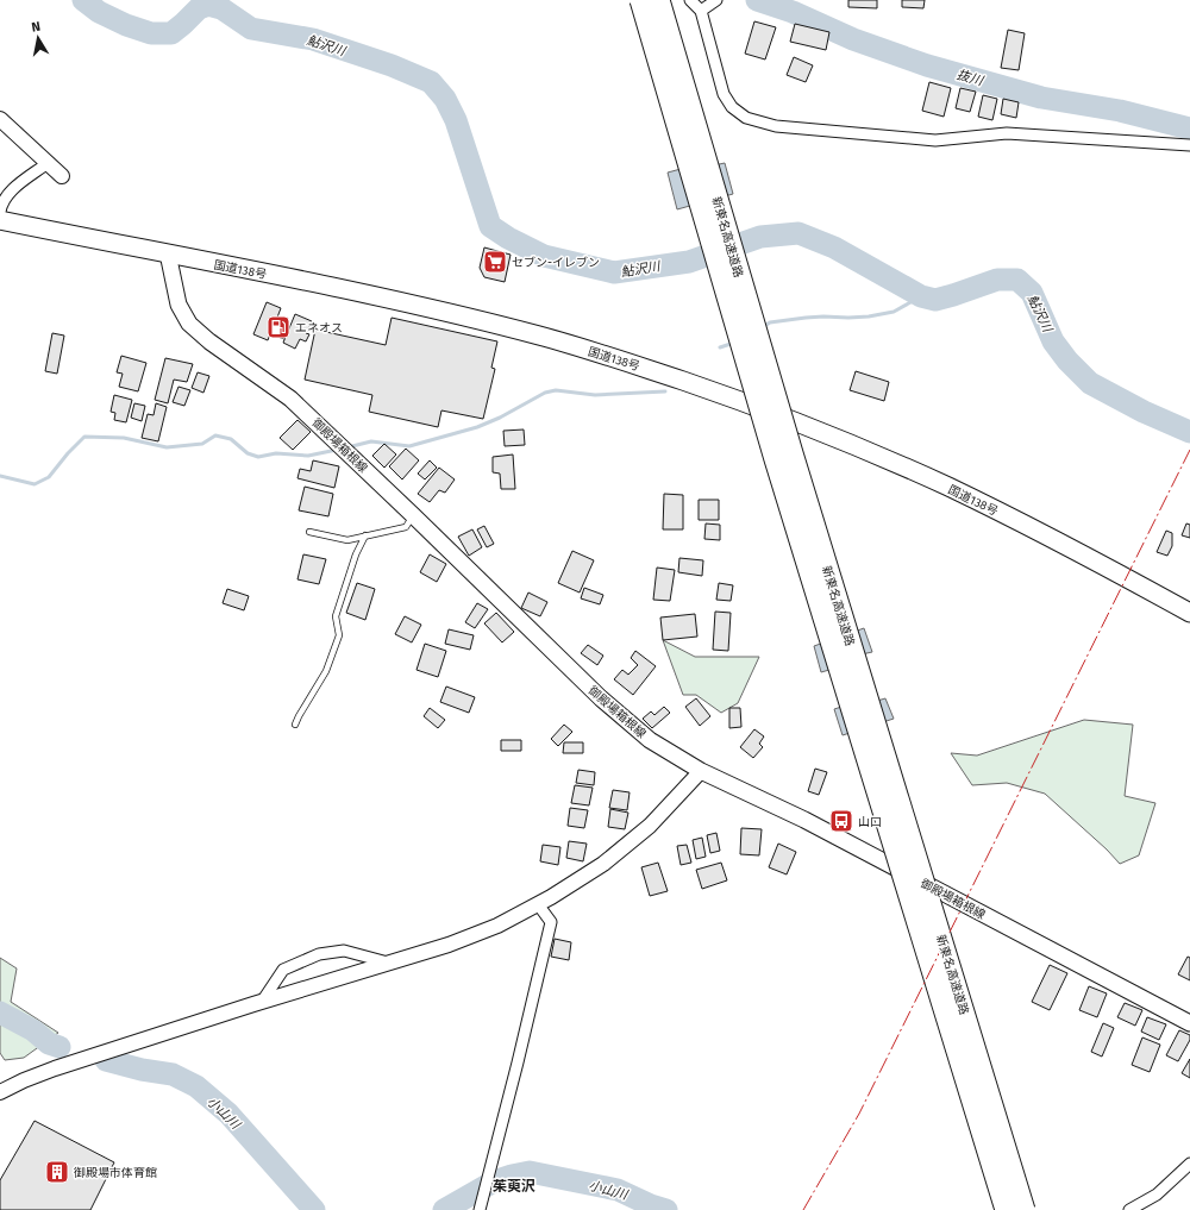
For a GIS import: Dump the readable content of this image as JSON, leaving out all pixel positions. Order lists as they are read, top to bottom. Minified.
{"streets":{"highway":["新東名高速道路","国道138号"],"main road":["御殿場箱根線"]},"crossings":[["国道138号","御殿場箱根線"]],"districts":["茱萸沢"],"water":["鮎沢川","抜川","小山川"],"places":{"supermarket":["セブン-イレブン"],"fuel station":["エネオス"],"bus stop":["山口"],"building":["御殿場市体育館"]},"north":"top"}
